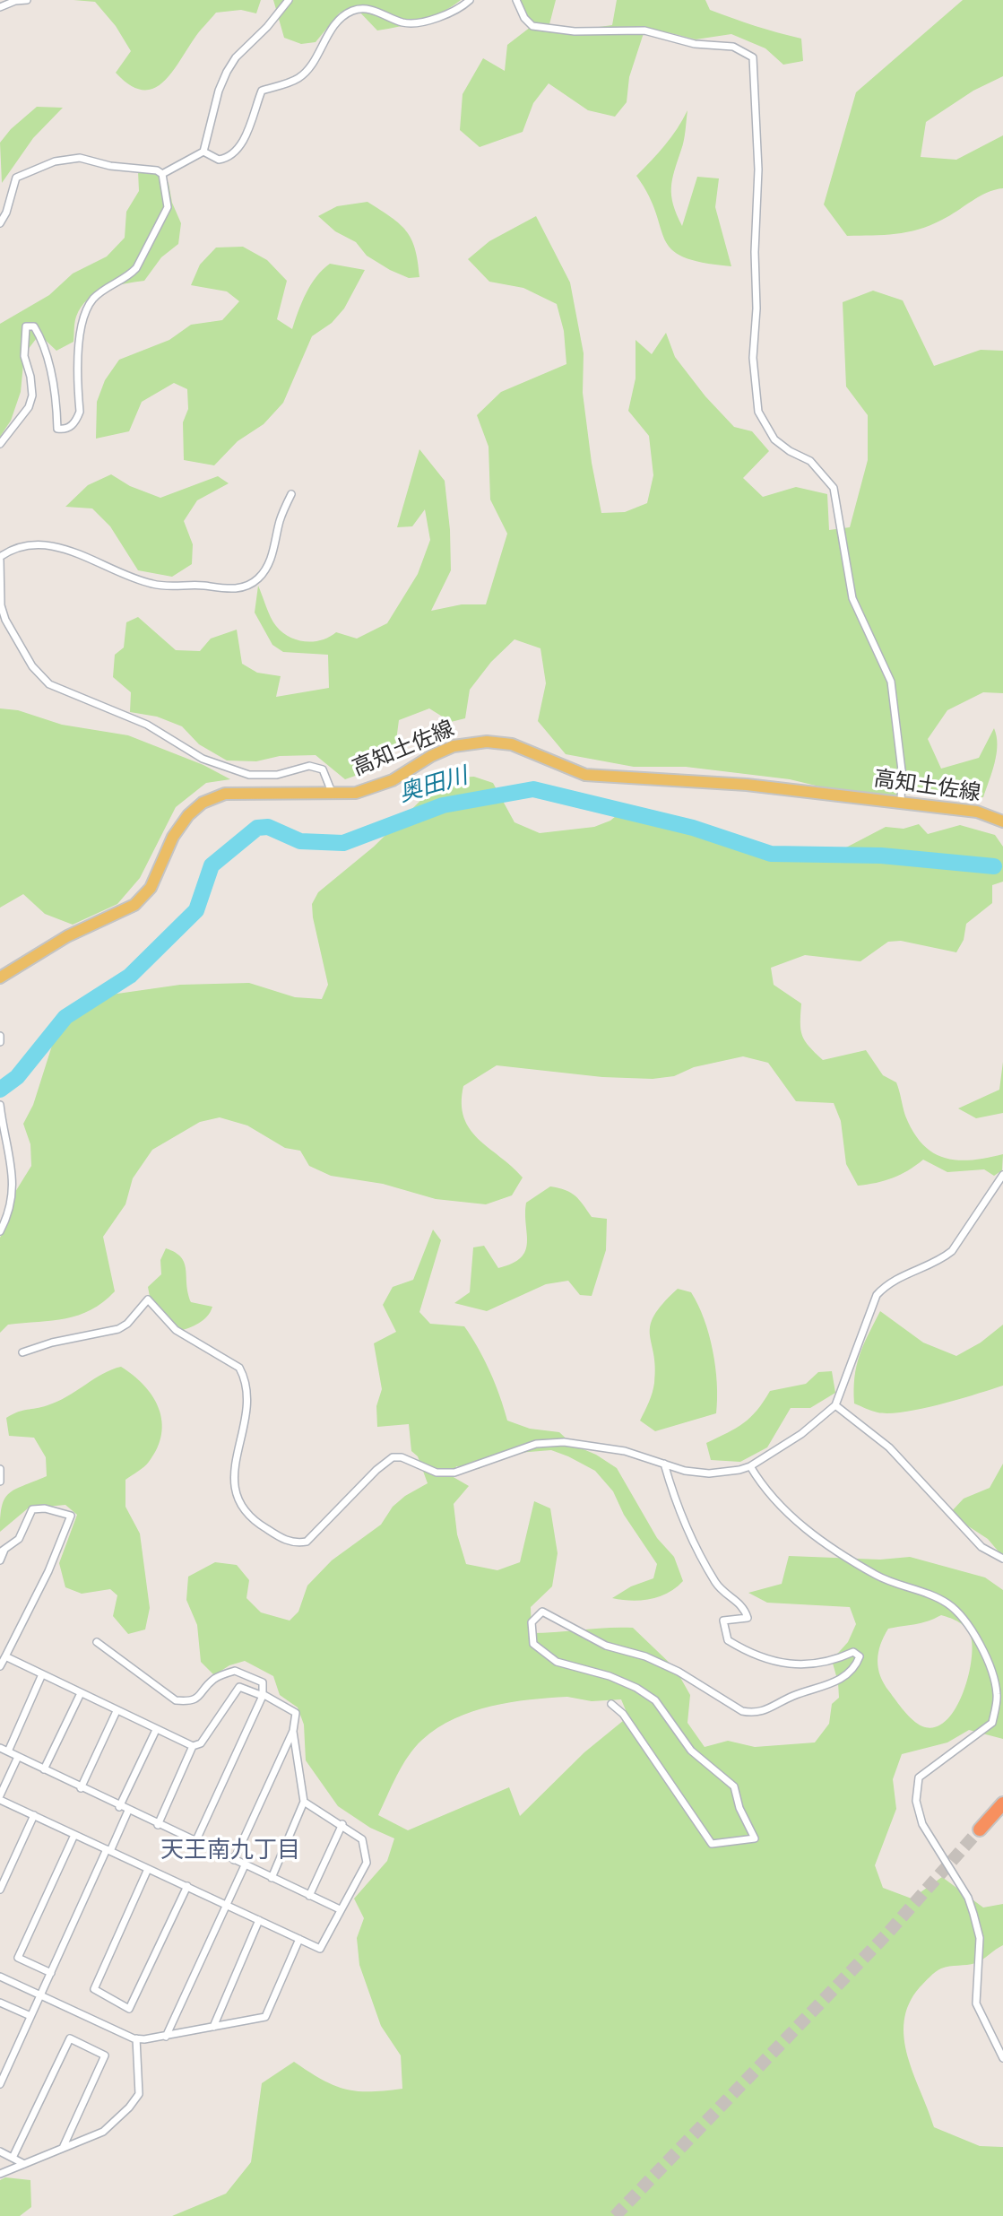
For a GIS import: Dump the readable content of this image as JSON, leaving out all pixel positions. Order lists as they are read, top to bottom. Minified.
{"streets":{"main road":["高知土佐線"]},"districts":["天王南九丁目"],"water":["奥田川"]}
